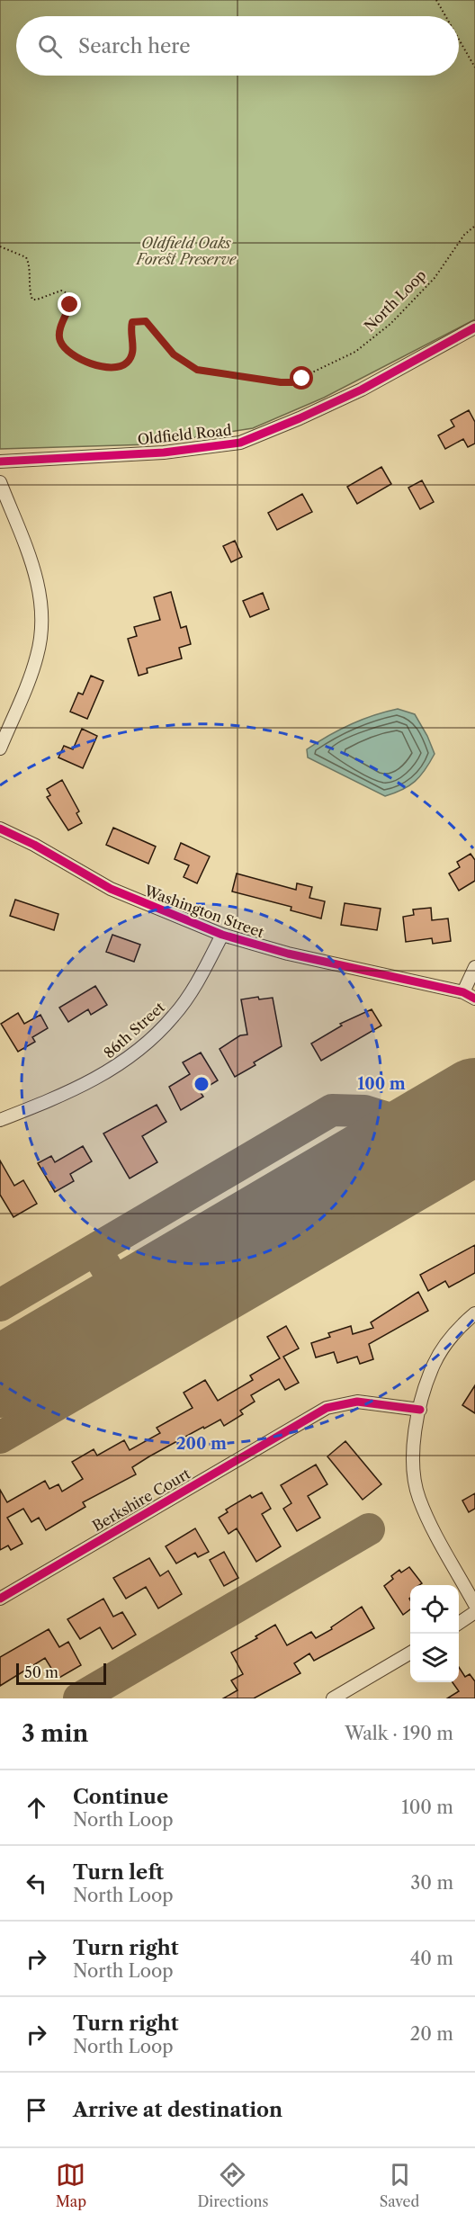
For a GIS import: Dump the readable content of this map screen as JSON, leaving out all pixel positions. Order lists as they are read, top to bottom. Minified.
{"streets":{"street":["Oldfield Road","Washington Street","86th Street","Berkshire Court"],"path":["North Loop"]},"crossings":[["Washington Street","86th Street"]],"parks":["Oldfield Oaks Forest Preserve"],"scale_bar":"50 m","page":{"search":"Search here","scale":"50 m","heading":["3 min","Walk · 190 m"],"list":[["Continue","North Loop","100 m"],["Turn left","North Loop","30 m"],["Turn right","North Loop","40 m"],["Turn right","North Loop","20 m"],"Arrive at destination"],"nav":["Map","Directions","Saved"]},"rings":["100 m","200 m"]}
